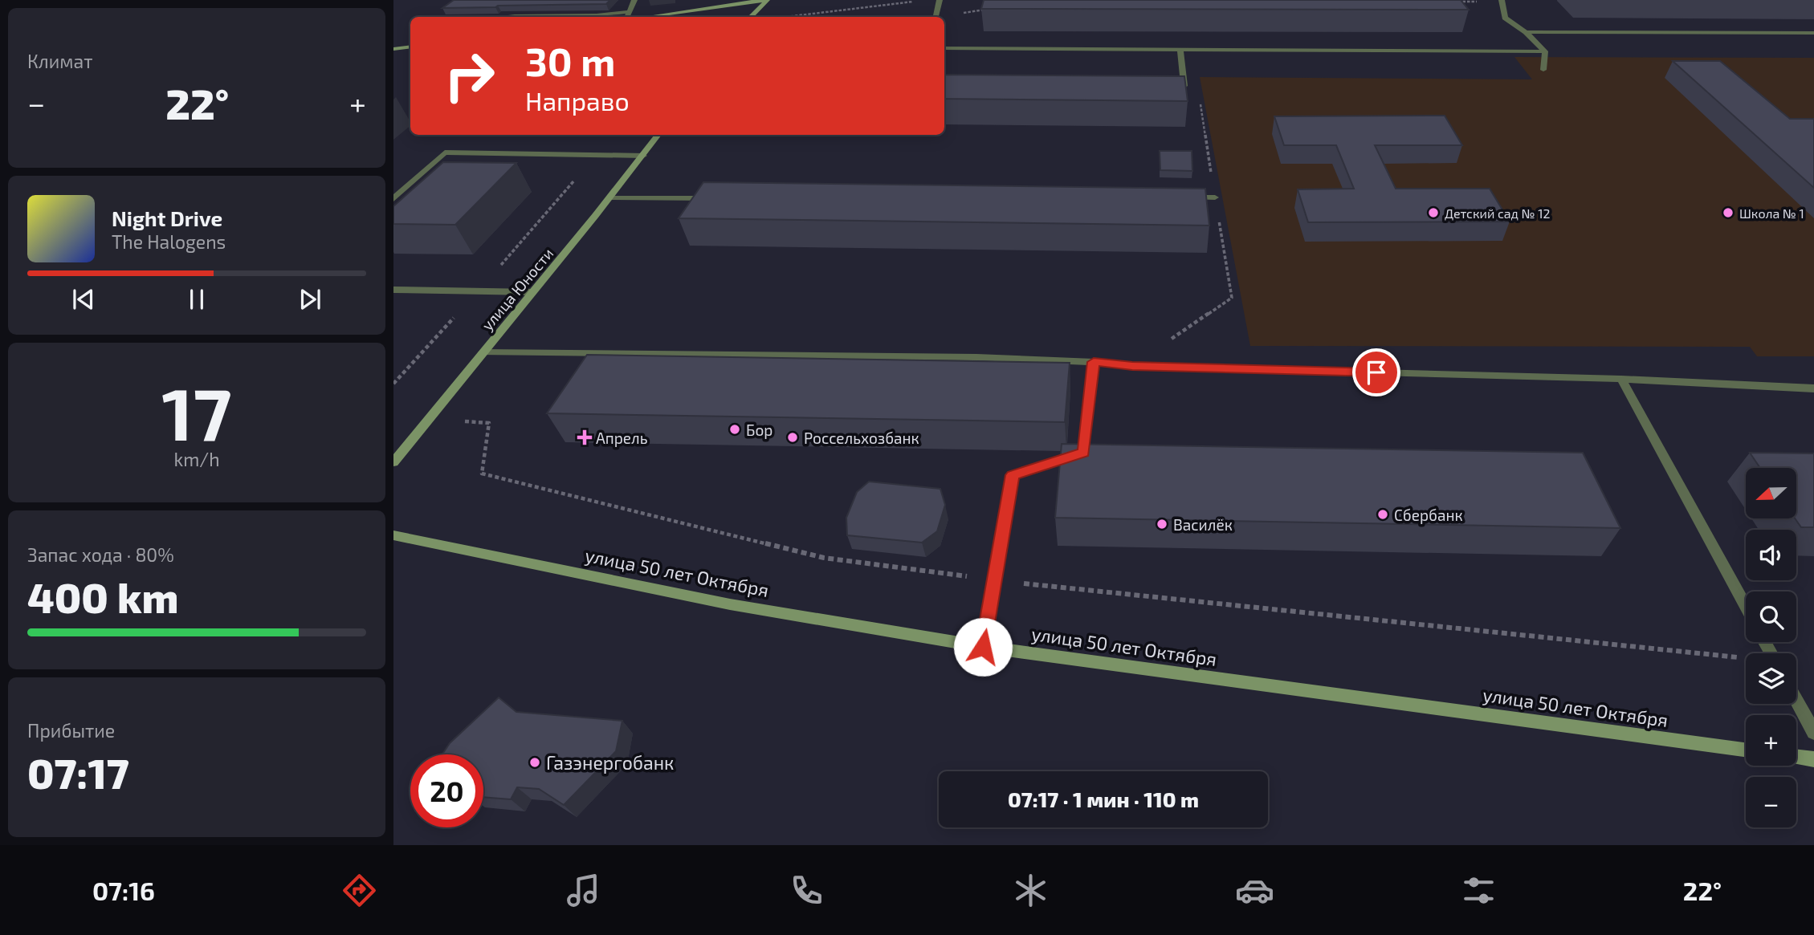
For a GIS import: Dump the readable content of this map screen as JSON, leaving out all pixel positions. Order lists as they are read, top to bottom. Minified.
{"streets":{"street":["улица Юности","улица 50 лет Октября"]},"places":{"other":["Детский сад № 12","Школа № 1","Бор","Россельхозбанк","Сбербанк","Василёк","Газэнергобанк"],"health":["Апрель"]},"north":"left","page":{"tile":["Климат",["17","km/h"],["Запас хода · 80%","400 km"],["Прибытие","07:17"]],"turn":["30 m","Направо"],"heat":["−","22°","+"],"song":["Night Drive","The Halogens"],"map_buttons":["+","−"],"limit":"20","trip":"07:17 · 1 мин · 110 m","tabs":["07:16","22°"]}}
